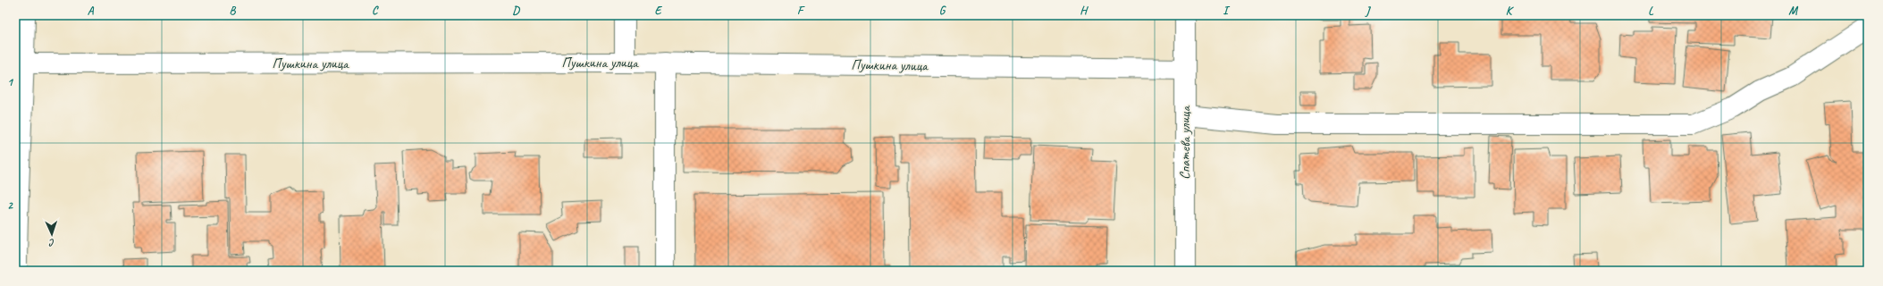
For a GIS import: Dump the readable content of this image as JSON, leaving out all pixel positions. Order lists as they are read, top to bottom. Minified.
{"streets":{"street":["Пушкина улица","Спатева улица"]},"crossings":[["Пушкина улица","Спатева улица"]],"north":"bottom","grid":{"columns":["A","B","C","D","E","F","G","H","I","J","K","L","M"],"rows":["1","2"]}}
